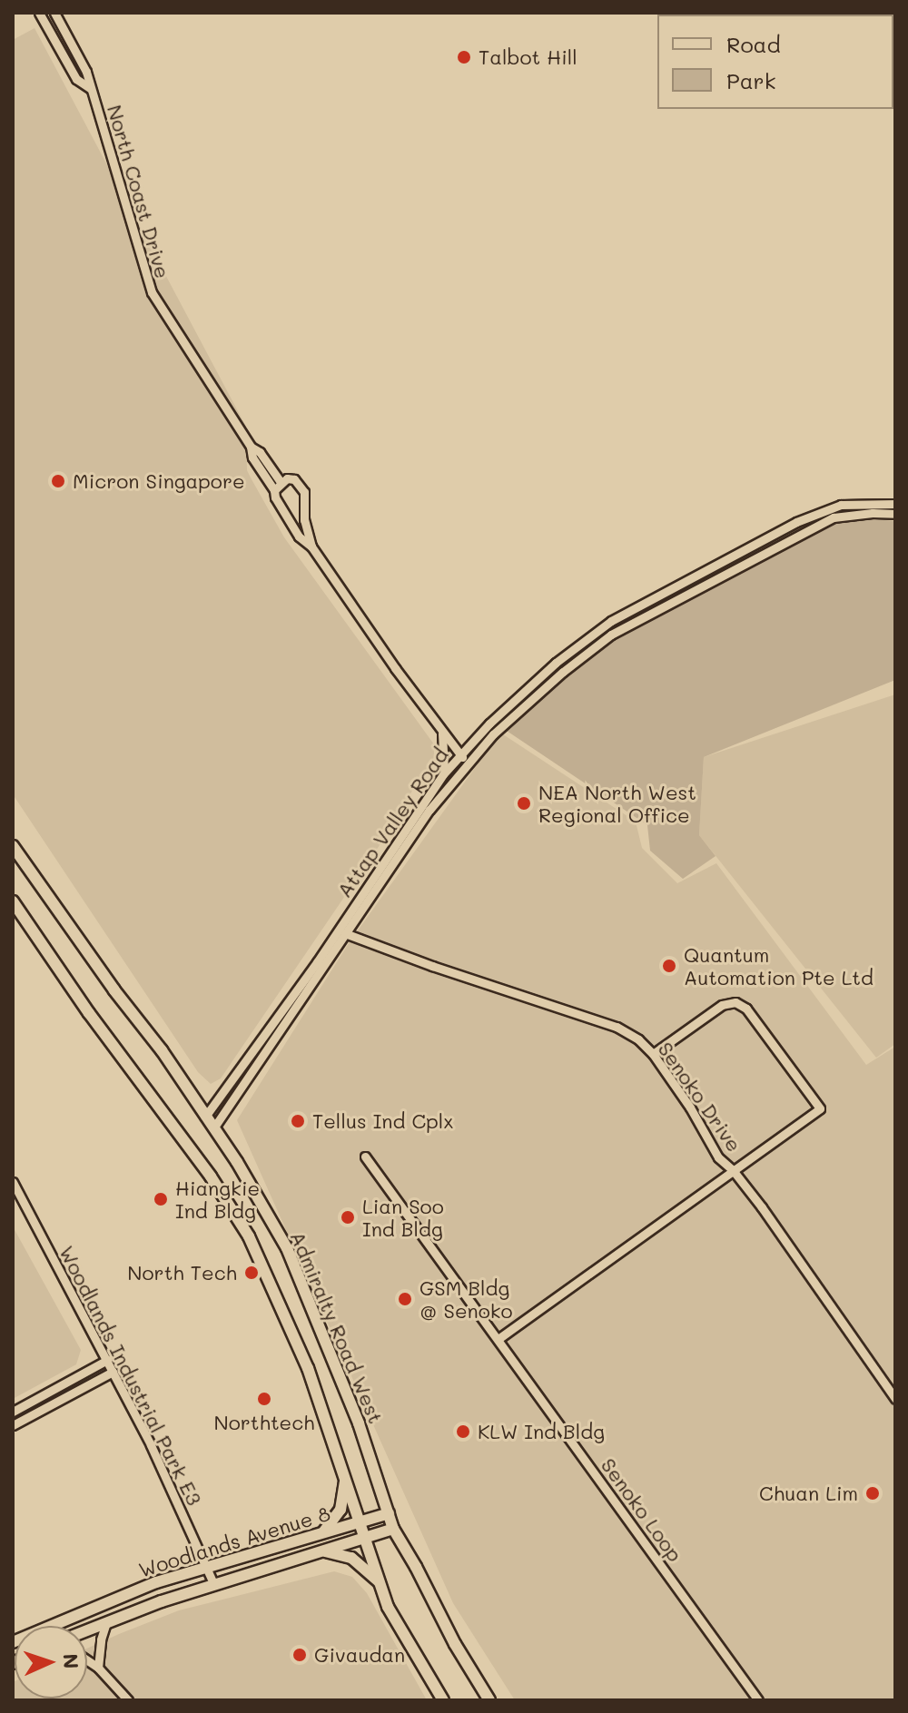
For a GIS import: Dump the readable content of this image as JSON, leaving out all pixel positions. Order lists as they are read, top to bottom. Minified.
{"streets":{"main road":["Admiralty Road West","Woodlands Avenue 8"],"street":["North Coast Drive","Attap Valley Road","Senoko Drive","Woodlands Industrial Park E3","Senoko Loop"]},"crossings":[["North Coast Drive","Attap Valley Road"],["Attap Valley Road","Senoko Drive"],["Attap Valley Road","Admiralty Road West"],["Admiralty Road West","Woodlands Avenue 8"],["Woodlands Industrial Park E3","Woodlands Avenue 8"]],"places":["Talbot Hill","Micron Singapore","NEA North West Regional Office","Quantum Automation Pte Ltd","Tellus Ind Cplx","Hiangkie Ind Bldg","Lian Soo Ind Bldg","North Tech","GSM Bldg @ Senoko","Northtech","KLW Ind Bldg","Chuan Lim","Givaudan"],"legend":["Road","Park"],"north":"right"}
